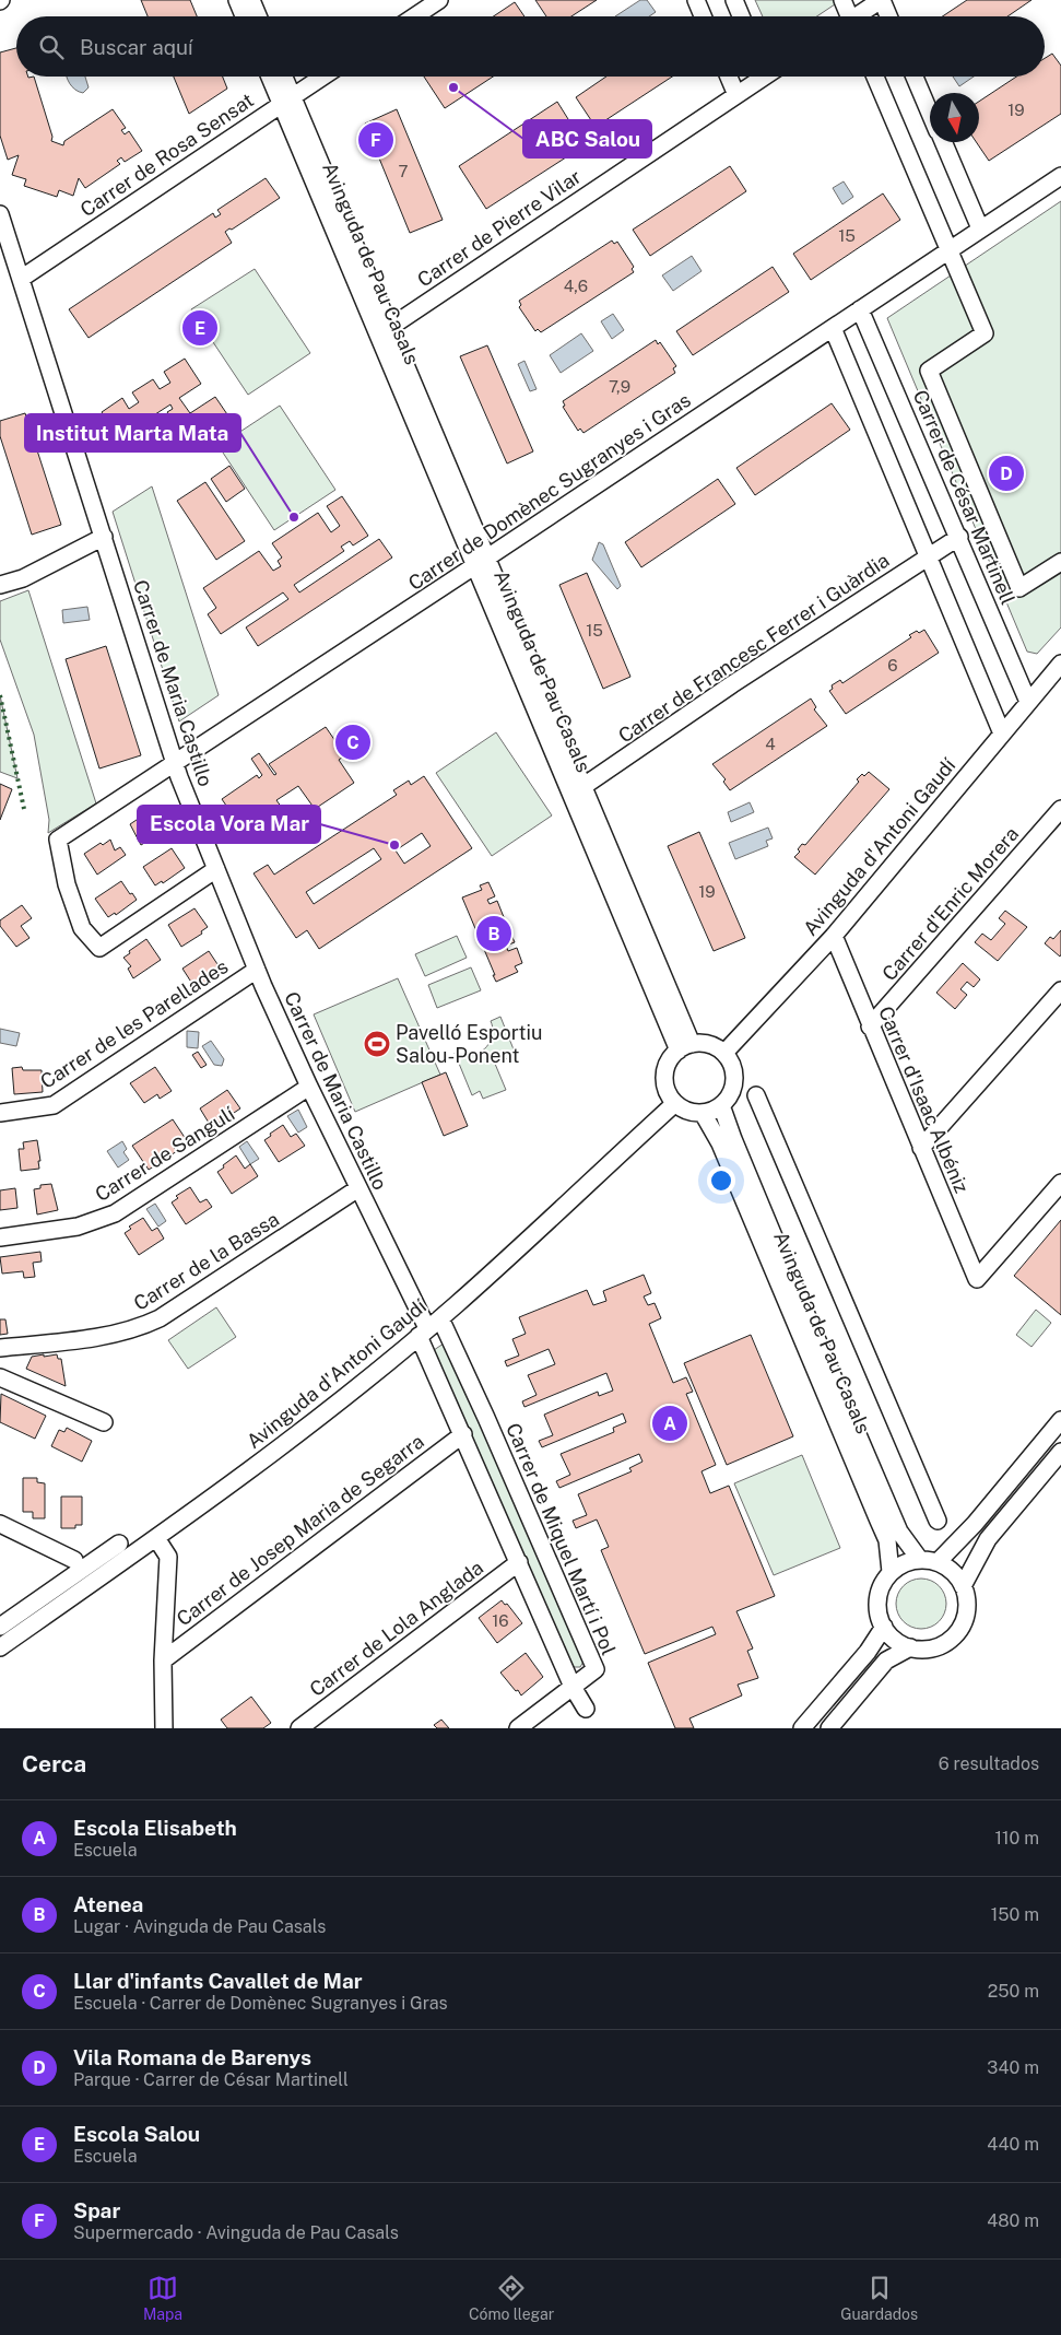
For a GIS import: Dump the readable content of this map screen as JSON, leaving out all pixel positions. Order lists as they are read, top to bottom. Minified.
{"streets":{"street":["Carrer de Rosa Sensat","Carrer de Pierre Vilar","Avinguda de Pau Casals","Carrer de Domènec Sugranyes i Gras","Carrer de César Martinell","Carrer de Francesc Ferrer i Guàrdia","Carrer de Maria Castillo","Avinguda d'Antoni Gaudí","Carrer d'Enric Morera","Carrer de les Parellades","Carrer d'Isaac Albéniz","Carrer de Sangulí","Carrer de la Bassa","Carrer de Josep Maria de Segarra","Carrer de Miquel Martí i Pol","Carrer de Lola Anglada"]},"crossings":[["Carrer de Rosa Sensat","Avinguda de Pau Casals"],["Carrer de Rosa Sensat","Carrer de Maria Castillo"],["Carrer de Pierre Vilar","Avinguda de Pau Casals"],["Avinguda de Pau Casals","Carrer de Domènec Sugranyes i Gras"],["Avinguda de Pau Casals","Carrer de Francesc Ferrer i Guàrdia"],["Avinguda de Pau Casals","Avinguda d'Antoni Gaudí"],["Carrer de Domènec Sugranyes i Gras","Carrer de César Martinell"],["Carrer de Domènec Sugranyes i Gras","Carrer de Maria Castillo"],["Carrer de César Martinell","Carrer de Francesc Ferrer i Guàrdia"],["Carrer de César Martinell","Avinguda d'Antoni Gaudí"],["Carrer de Maria Castillo","Avinguda d'Antoni Gaudí"],["Carrer de Maria Castillo","Carrer de les Parellades"],["Carrer de Maria Castillo","Carrer de Sangulí"],["Carrer de Maria Castillo","Carrer de la Bassa"],["Carrer de Maria Castillo","Carrer de Miquel Martí i Pol"],["Avinguda d'Antoni Gaudí","Carrer d'Isaac Albéniz"],["Avinguda d'Antoni Gaudí","Carrer de Miquel Martí i Pol"],["Carrer d'Enric Morera","Carrer d'Isaac Albéniz"]],"places":{"other":["ABC Salou","Institut Marta Mata","Escola Vora Mar"],"sports":["Pavelló Esportiu Salou-Ponent"]},"house_numbers":["19","7","15","4,6","7,9","15","6","4","19","16"],"north":"bottom","page":{"search":"Buscar aquí","pins":["F","E","D","C","B","A"],"heading":["Cerca","6 resultados"],"list":[{"mark":"A","name":"Escola Elisabeth","note":"Escuela","value":"110 m"},{"mark":"B","name":"Atenea","note":"Lugar · Avinguda de Pau Casals","value":"150 m"},{"mark":"C","name":"Llar d'infants Cavallet de Mar","note":"Escuela · Carrer de Domènec Sugranyes i Gras","value":"250 m"},{"mark":"D","name":"Vila Romana de Barenys","note":"Parque · Carrer de César Martinell","value":"340 m"},{"mark":"E","name":"Escola Salou","note":"Escuela","value":"440 m"},{"mark":"F","name":"Spar","note":"Supermercado · Avinguda de Pau Casals","value":"480 m"}],"nav":["Mapa","Cómo llegar","Guardados"]}}
